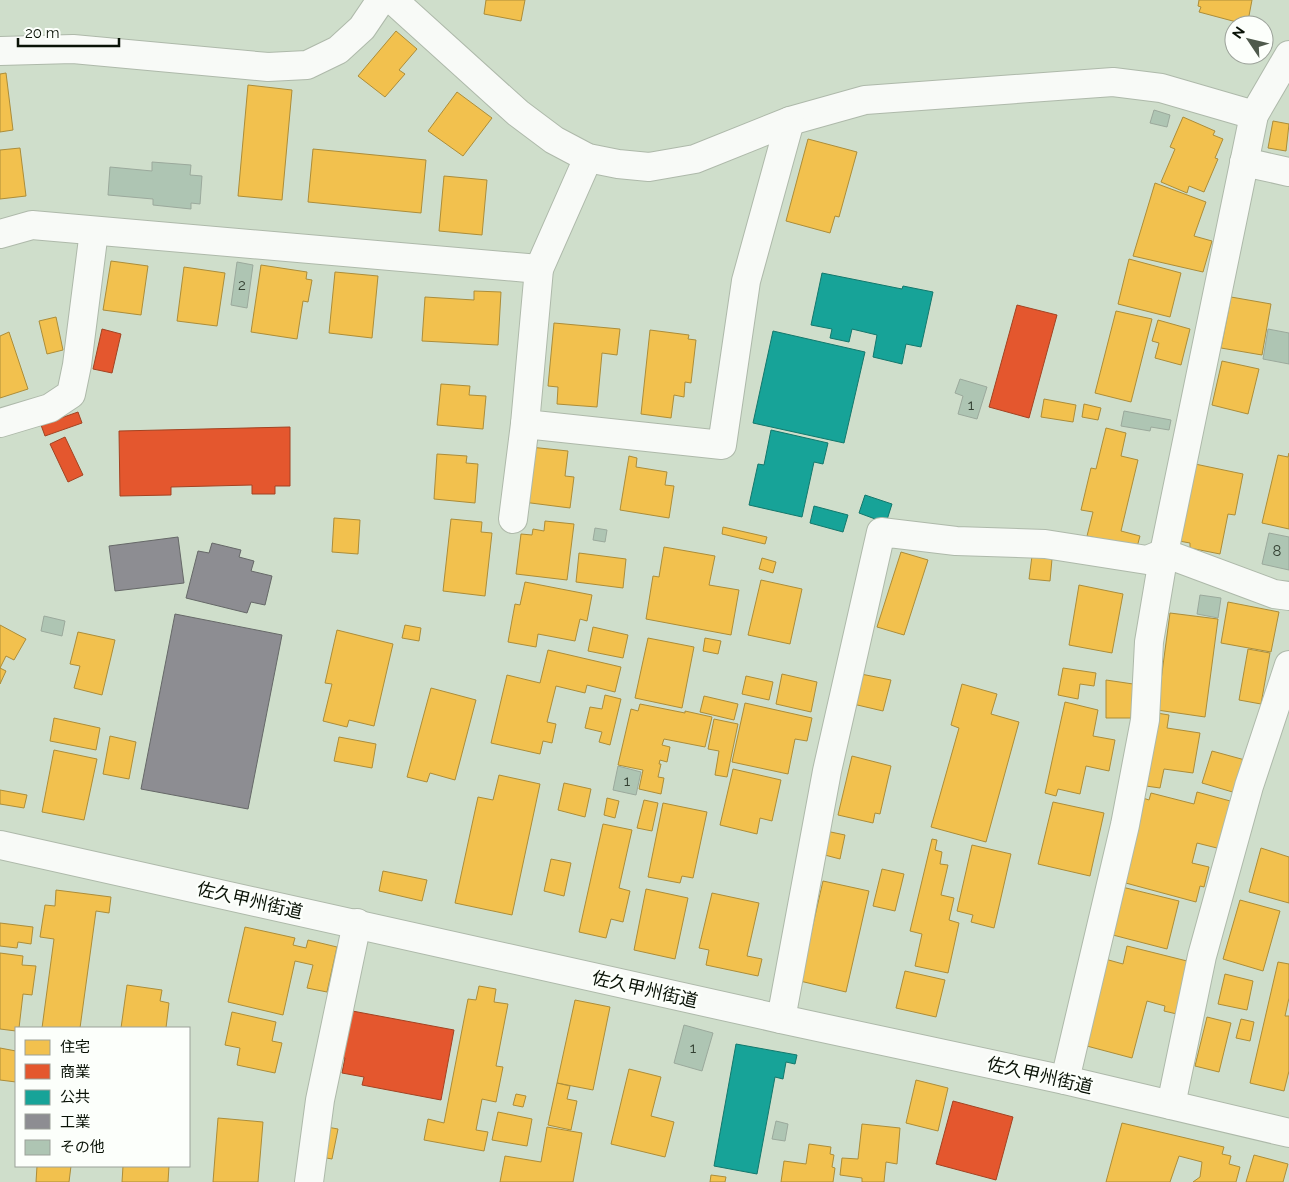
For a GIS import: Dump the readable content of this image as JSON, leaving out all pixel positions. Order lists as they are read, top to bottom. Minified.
{"streets":{"street":["佐久甲州街道"]},"house_numbers":["2","1","8","1","1"],"legend":["住宅","商業","公共","工業","その他"],"scale_bar":"20 m","north":"top left"}
